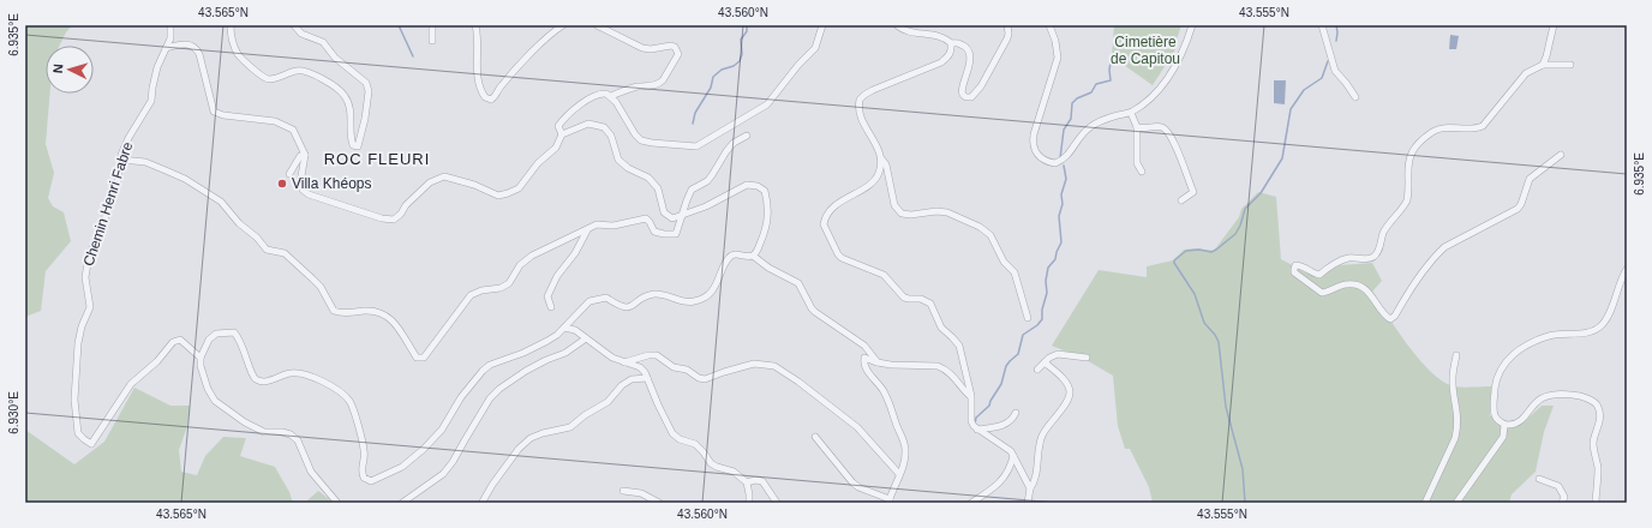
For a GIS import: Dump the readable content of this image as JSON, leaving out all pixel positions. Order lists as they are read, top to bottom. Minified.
{"streets":{"street":["Chemin Henri Fabre"]},"districts":["ROC FLEURI"],"parks":["Cimetière de Capitou"],"places":["Villa Khéops"],"north":"left","coordinates":["43.565°N","43.560°N","43.555°N","6.935°E","6.930°E"]}
